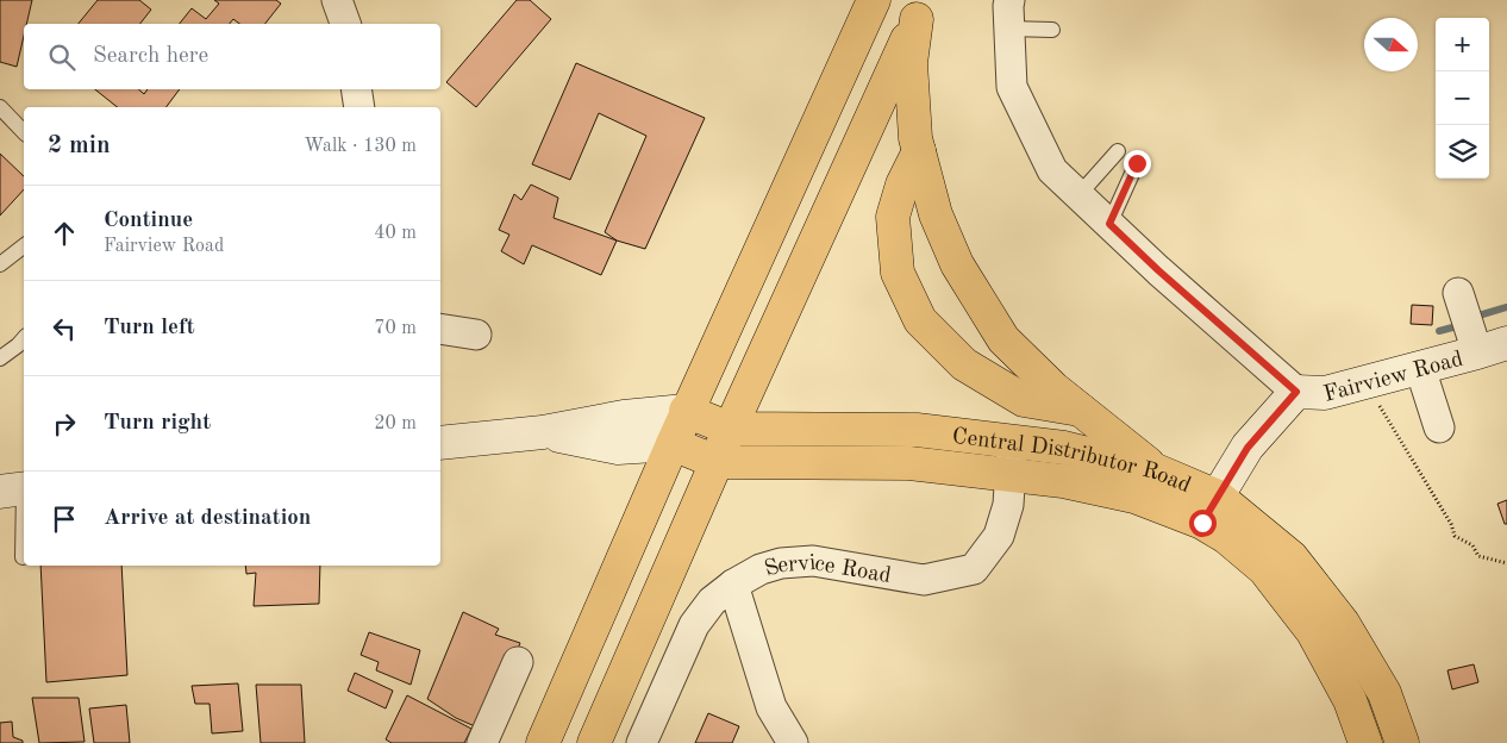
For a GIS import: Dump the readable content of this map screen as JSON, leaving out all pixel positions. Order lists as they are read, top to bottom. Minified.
{"streets":{"main road":["Fairview Road","Central Distributor Road"],"street":["Service Road"]},"crossings":[["Fairview Road","Central Distributor Road"],["Central Distributor Road","Service Road"]],"north":"right","page":{"map_buttons":["+","−"],"search":"Search here","heading":["2 min","Walk · 130 m"],"list":[["Continue","Fairview Road","40 m"],["Turn left","70 m"],["Turn right","20 m"],"Arrive at destination"]}}
